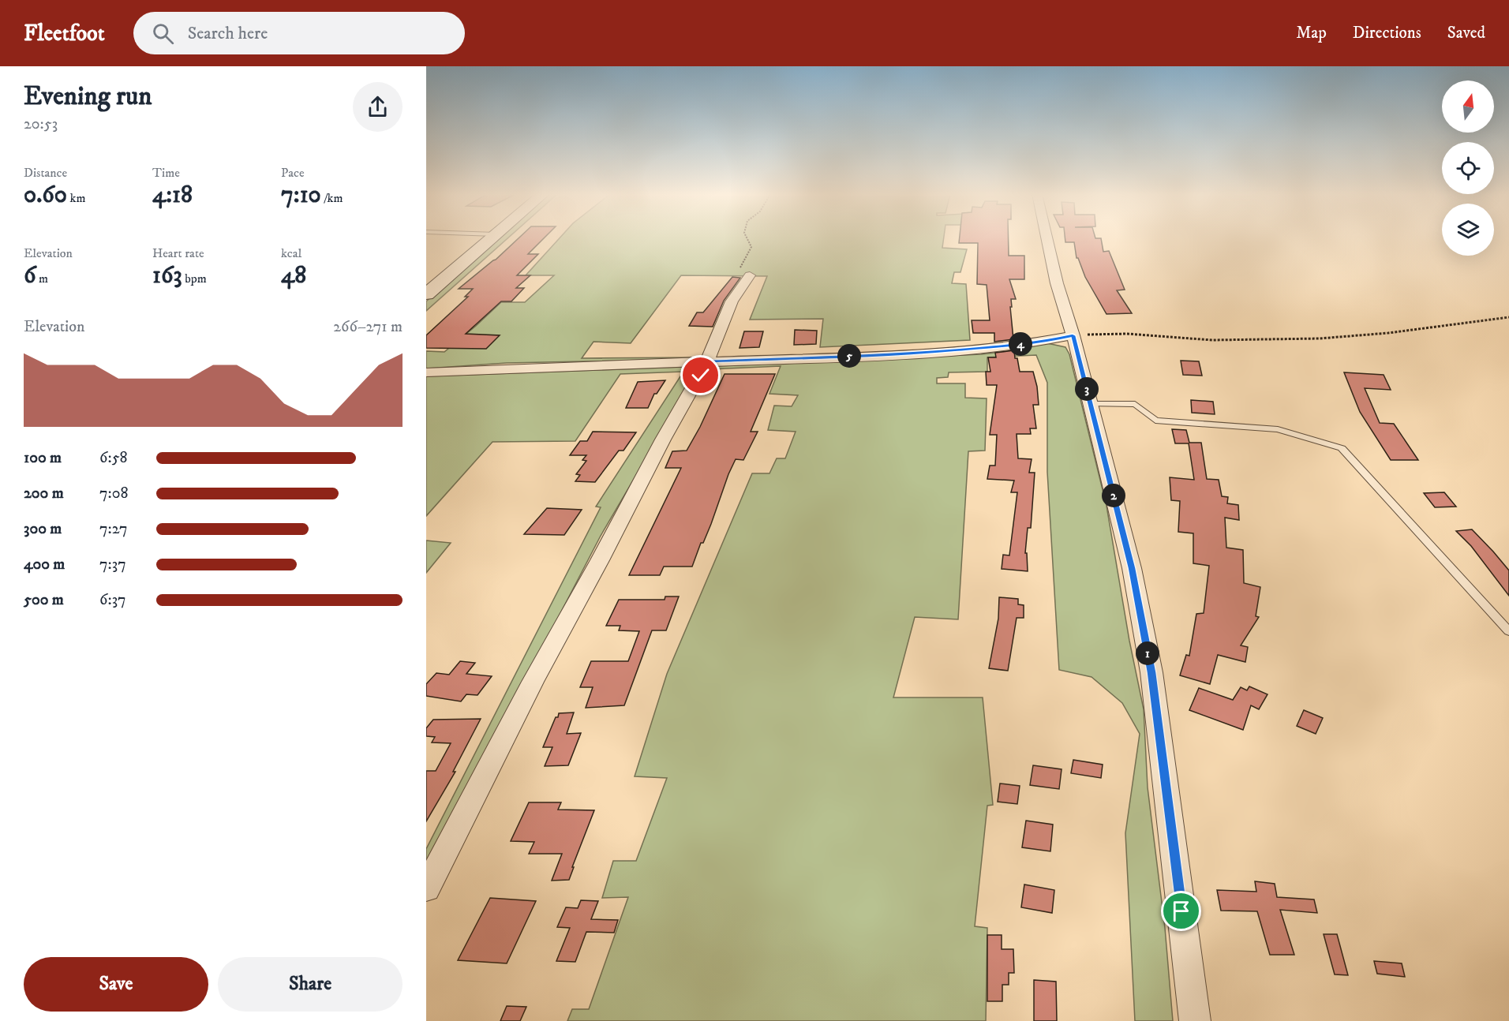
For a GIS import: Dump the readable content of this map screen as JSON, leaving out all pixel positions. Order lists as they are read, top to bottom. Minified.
{"north":"top","page":{"header":"Fleetfoot","search":"Search here","nav":["Map","Directions","Saved"],"heading":["Evening run","20:53"],"stats":[["Distance","0.60 km"],["Time","4:18"],["Pace","7:10 /km"],["Elevation","6 m"],["Heart rate","163 bpm"],["kcal","48"]],"chart":["Elevation","266–271 m"],"pins":["4","5","3","2","1"],"list":[{"name":"100 m","note":"6:58"},{"name":"200 m","note":"7:08"},{"name":"300 m","note":"7:27"},{"name":"400 m","note":"7:37"},{"name":"500 m","note":"6:37"}],"buttons":["Save","Share"]}}
